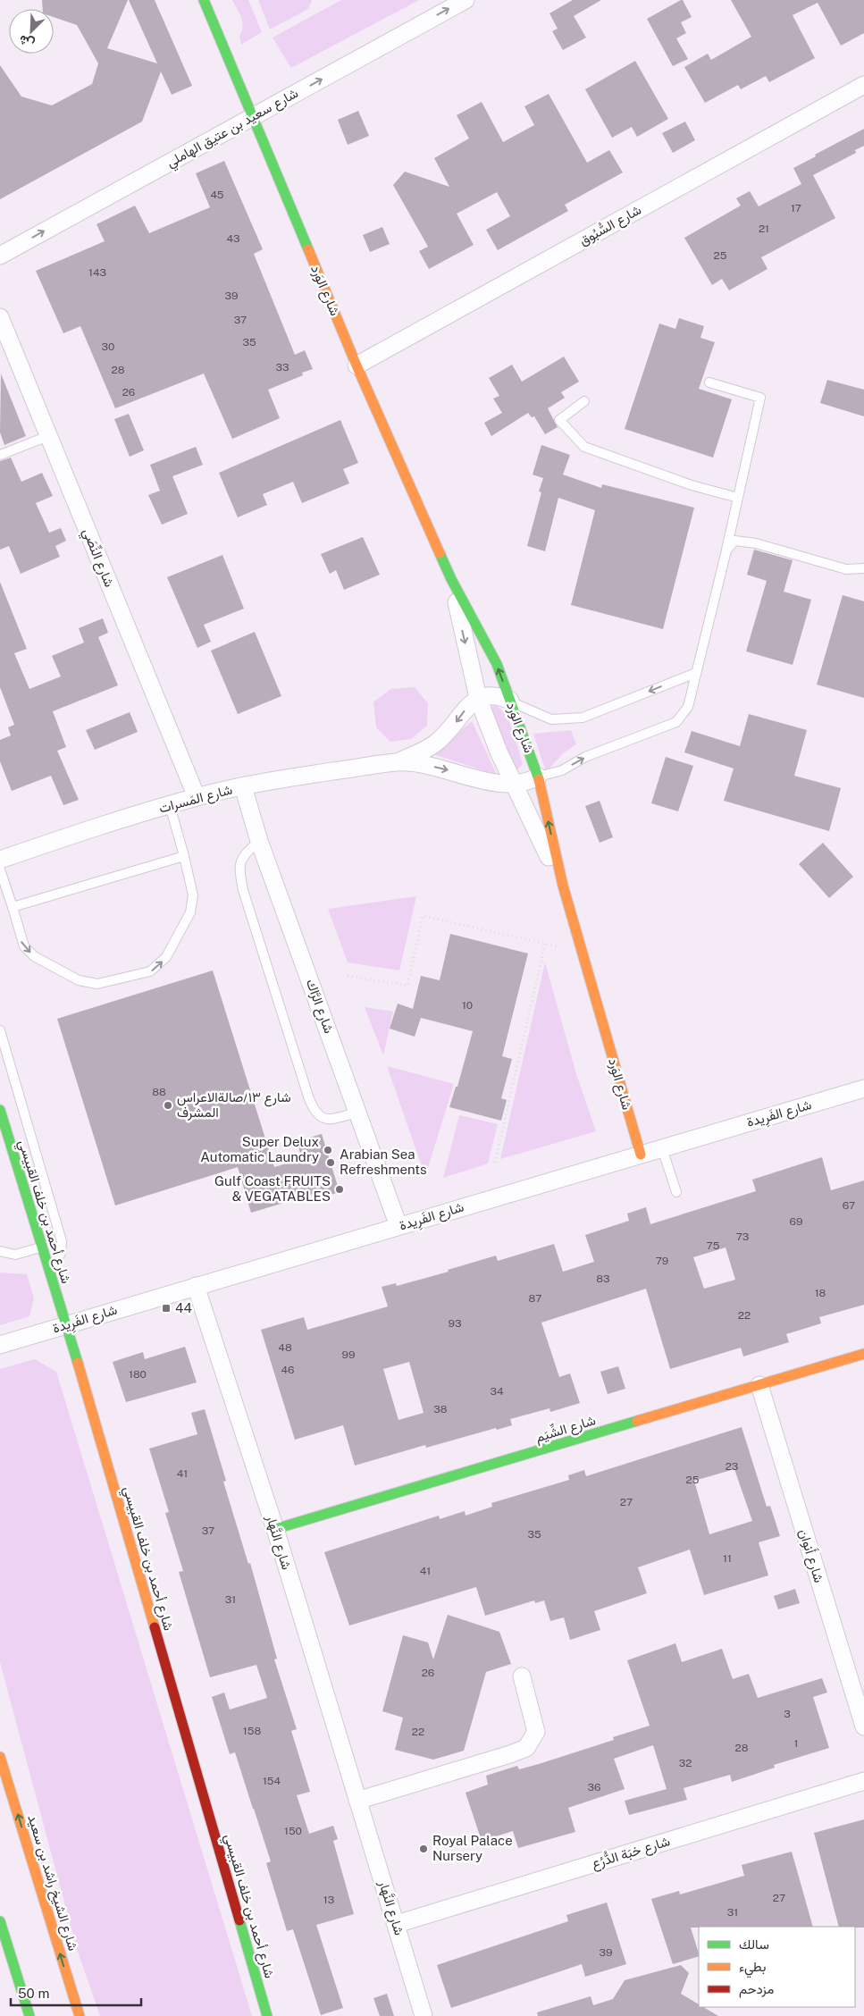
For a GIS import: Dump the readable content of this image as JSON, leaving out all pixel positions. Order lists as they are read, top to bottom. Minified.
{"streets":{"street":["شارع سعيد بن عتيق الهاملي","شارع السُّبُوق","شارع الوَرد","شارع النِّصَي","شارع المَسرات","شارع الرَّاك","شارع الفَرِيدة","شارع أحمد بن خلف القبيسي","شارع الشِّيَم","شارع النَّهار","شارع أَنوان","شارع خبَة الدُّرُع","شارع الشيخ راشد بن سعيد"]},"crossings":[["شارع سعيد بن عتيق الهاملي","شارع الوَرد"],["شارع السُّبُوق","شارع الوَرد"],["شارع الوَرد","شارع المَسرات"],["شارع الوَرد","شارع الفَرِيدة"],["شارع النِّصَي","شارع المَسرات"],["شارع المَسرات","شارع الرَّاك"],["شارع الرَّاك","شارع الفَرِيدة"],["شارع الفَرِيدة","شارع أحمد بن خلف القبيسي"],["شارع الفَرِيدة","شارع النَّهار"],["شارع الشِّيَم","شارع النَّهار"],["شارع الشِّيَم","شارع أَنوان"],["شارع النَّهار","شارع خبَة الدُّرُع"]],"one_way":["شارع سعيد بن عتيق الهاملي"],"places":{"other":["شارع ١٣/صالةالاعراس المشرف","Super Delux Automatic Laundry","Arabian Sea Refreshments","Gulf Coast FRUITS & VEGATABLES","Royal Palace Nursery"],"transit":["44"]},"house_numbers":["45","17","21","43","25","143","39","37","35","30","33","28","26","10","88","67","69","73","75","79","83","18","87","22","93","48","99","46","180","34","38","23","41","25","27","37","35","11","41","31","26","3","158","22","1","28","32","154","36","150","27","13","31","39"],"legend":["سالك","بطيء","مزدحم"],"scale_bar":"50 m","north":"bottom left"}
